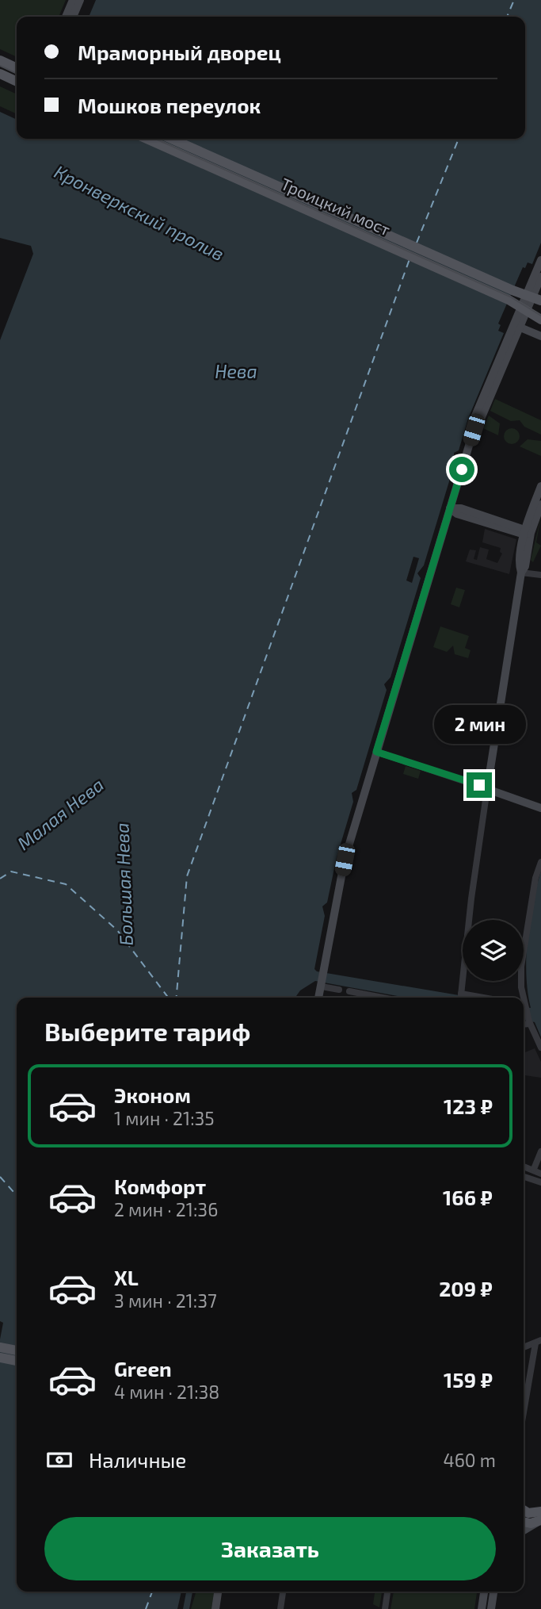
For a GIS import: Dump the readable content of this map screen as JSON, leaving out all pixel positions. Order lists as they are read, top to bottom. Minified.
{"streets":{"main road":["Троицкий мост"]},"water":["Кронверкский пролив","Нева","Малая Нева","Большая Нева"],"page":{"banner":["Мраморный дворец","Мошков переулок"],"bubble":"2 мин","heading":"Выберите тариф","list":[{"name":"Эконом","note":"1 мин · 21:35","value":"123 ₽"},{"name":"Комфорт","note":"2 мин · 21:36","value":"166 ₽"},{"name":"XL","note":"3 мин · 21:37","value":"209 ₽"},{"name":"Green","note":"4 мин · 21:38","value":"159 ₽"}],"pay":["Наличные","460 m"],"buttons":"Заказать"}}
